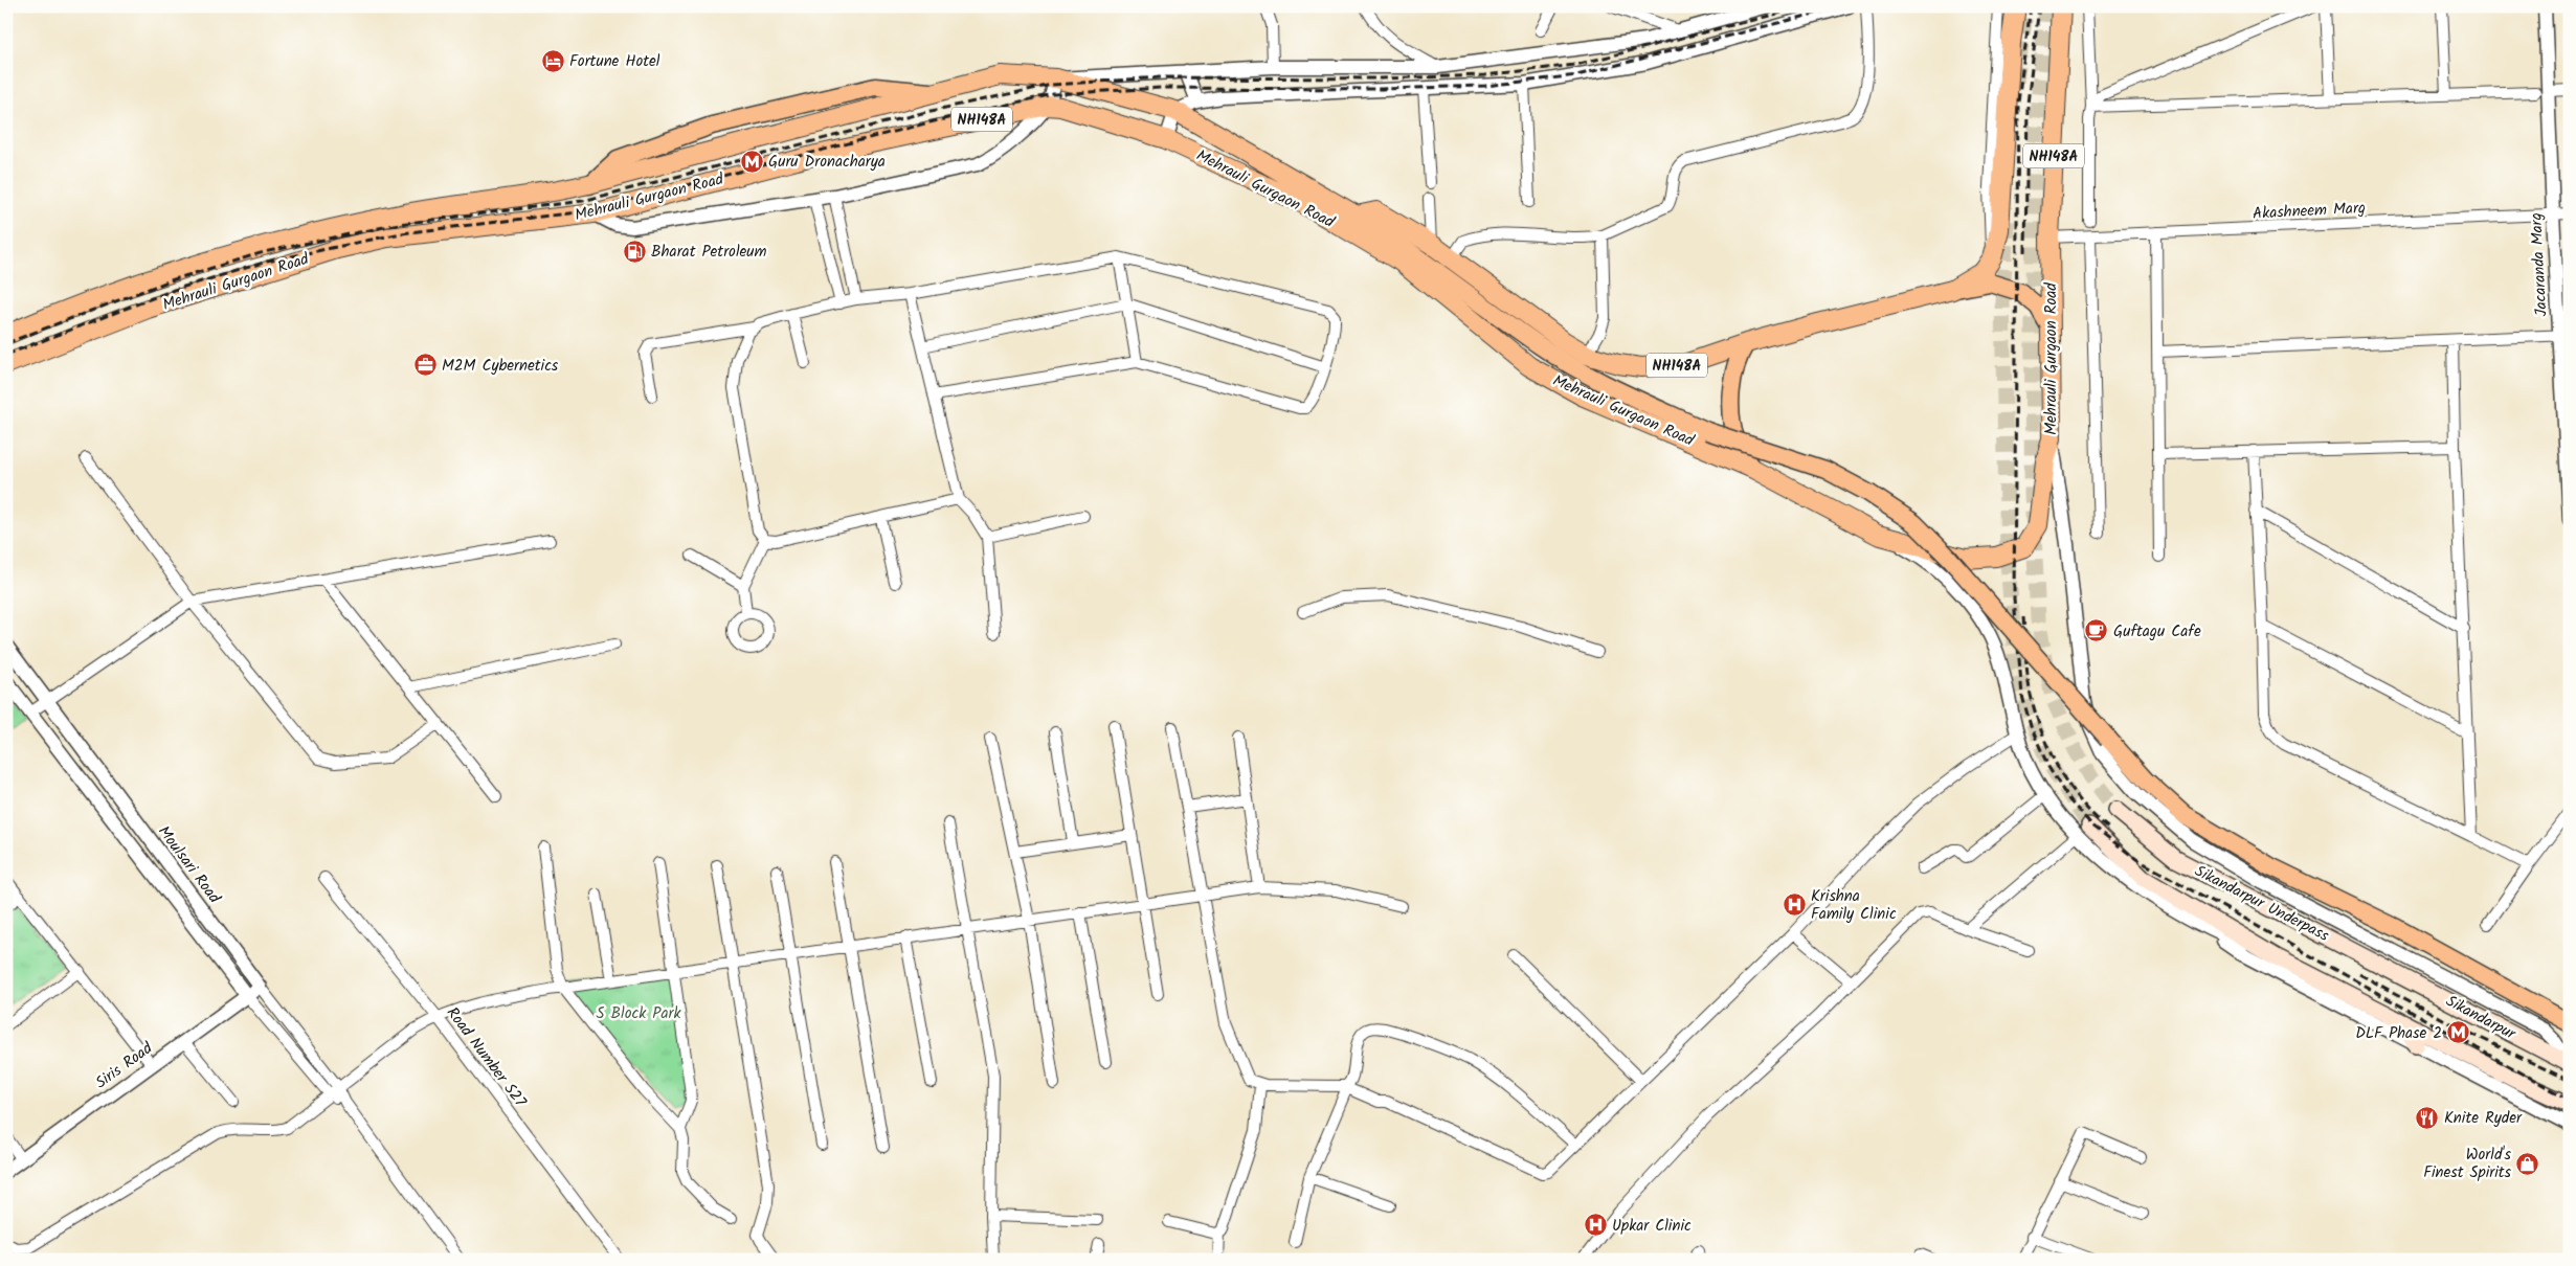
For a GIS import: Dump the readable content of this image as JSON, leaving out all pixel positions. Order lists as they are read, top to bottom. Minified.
{"streets":{"highway":["NH148A","Mehrauli Gurgaon Road"],"main road":["Sikandarpur Underpass","Sikandarpur"],"street":["Akashneem Marg","Jacaranda Marg","Moulsari Road","Road Number S27","Siris Road"]},"crossings":[["NH148A","Mehrauli Gurgaon Road"],["Mehrauli Gurgaon Road","Akashneem Marg"],["Akashneem Marg","Jacaranda Marg"],["Moulsari Road","Siris Road"],["Sikandarpur Underpass","Sikandarpur"]],"parks":["S Block Park"],"places":{"hotel":["Fortune Hotel"],"metro station":["Guru Dronacharya","DLF Phase 2"],"fuel station":["Bharat Petroleum"],"office":["M2M Cybernetics"],"cafe":["Guftagu Cafe"],"hospital":["Krishna Family Clinic","Upkar Clinic"],"restaurant":["Knite Ryder"],"shop":["World's Finest Spirits"]}}
